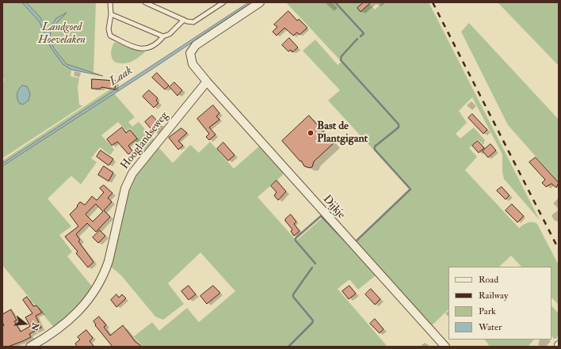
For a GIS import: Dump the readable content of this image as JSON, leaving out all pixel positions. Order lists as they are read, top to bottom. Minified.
{"streets":{"street":["Hooglandseweg","Dijkje"]},"crossings":[["Hooglandseweg","Dijkje"]],"water":["Laak"],"parks":["Landgoed Hoevelaken"],"places":["Bast de Plantgigant"],"legend":["Road","Railway","Park","Water"],"north":"right"}
